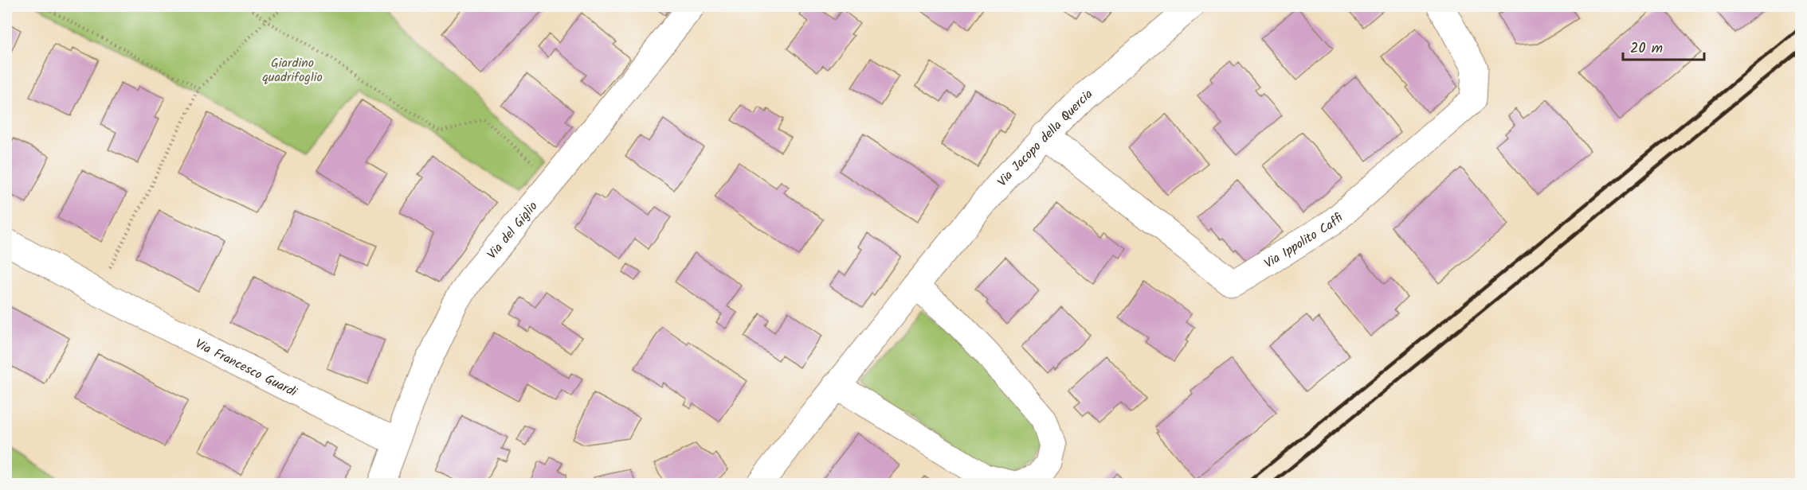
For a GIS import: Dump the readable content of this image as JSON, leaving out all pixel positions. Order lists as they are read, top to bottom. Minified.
{"streets":{"street":["Via Jacopo della Quercia","Via del Giglio","Via Ippolito Caffi","Via Francesco Guardi"]},"crossings":[["Via Jacopo della Quercia","Via Ippolito Caffi"],["Via del Giglio","Via Francesco Guardi"]],"parks":["Giardino quadrifoglio"],"scale_bar":"20 m"}
